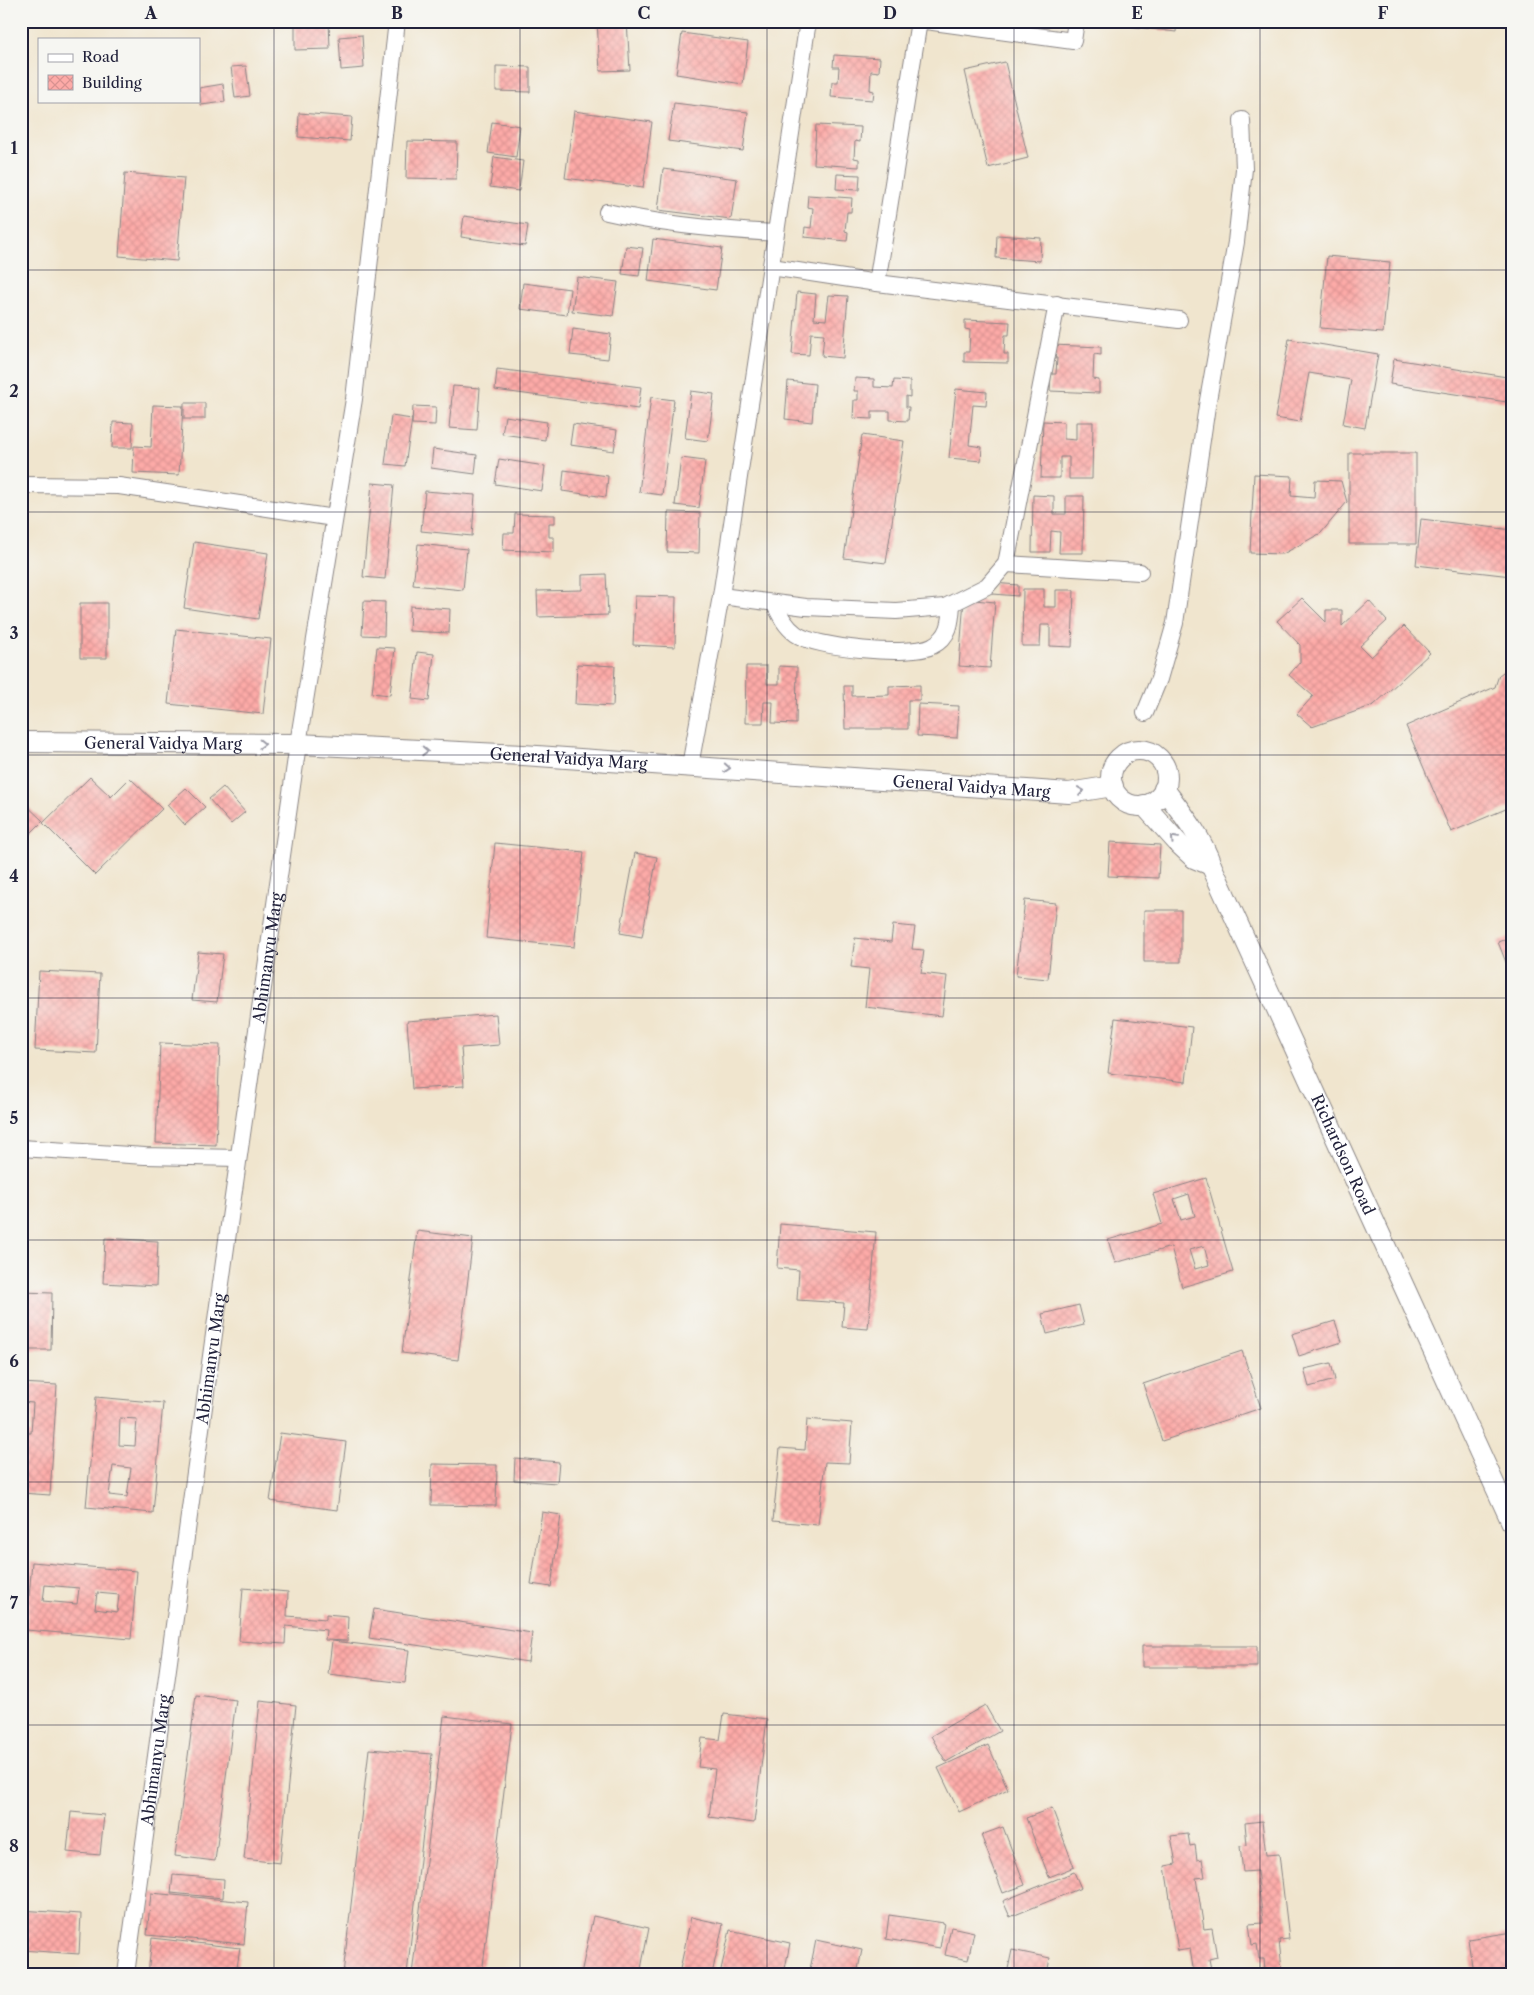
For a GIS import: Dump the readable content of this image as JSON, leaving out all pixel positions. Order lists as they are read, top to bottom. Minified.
{"streets":{"street":["General Vaidya Marg","Abhimanyu Marg","Richardson Road"]},"crossings":[["General Vaidya Marg","Abhimanyu Marg"],["General Vaidya Marg","Richardson Road"]],"one_way":["General Vaidya Marg"],"legend":["Road","Building"],"grid":{"columns":["A","B","C","D","E","F"],"rows":["1","2","3","4","5","6","7","8"]}}
